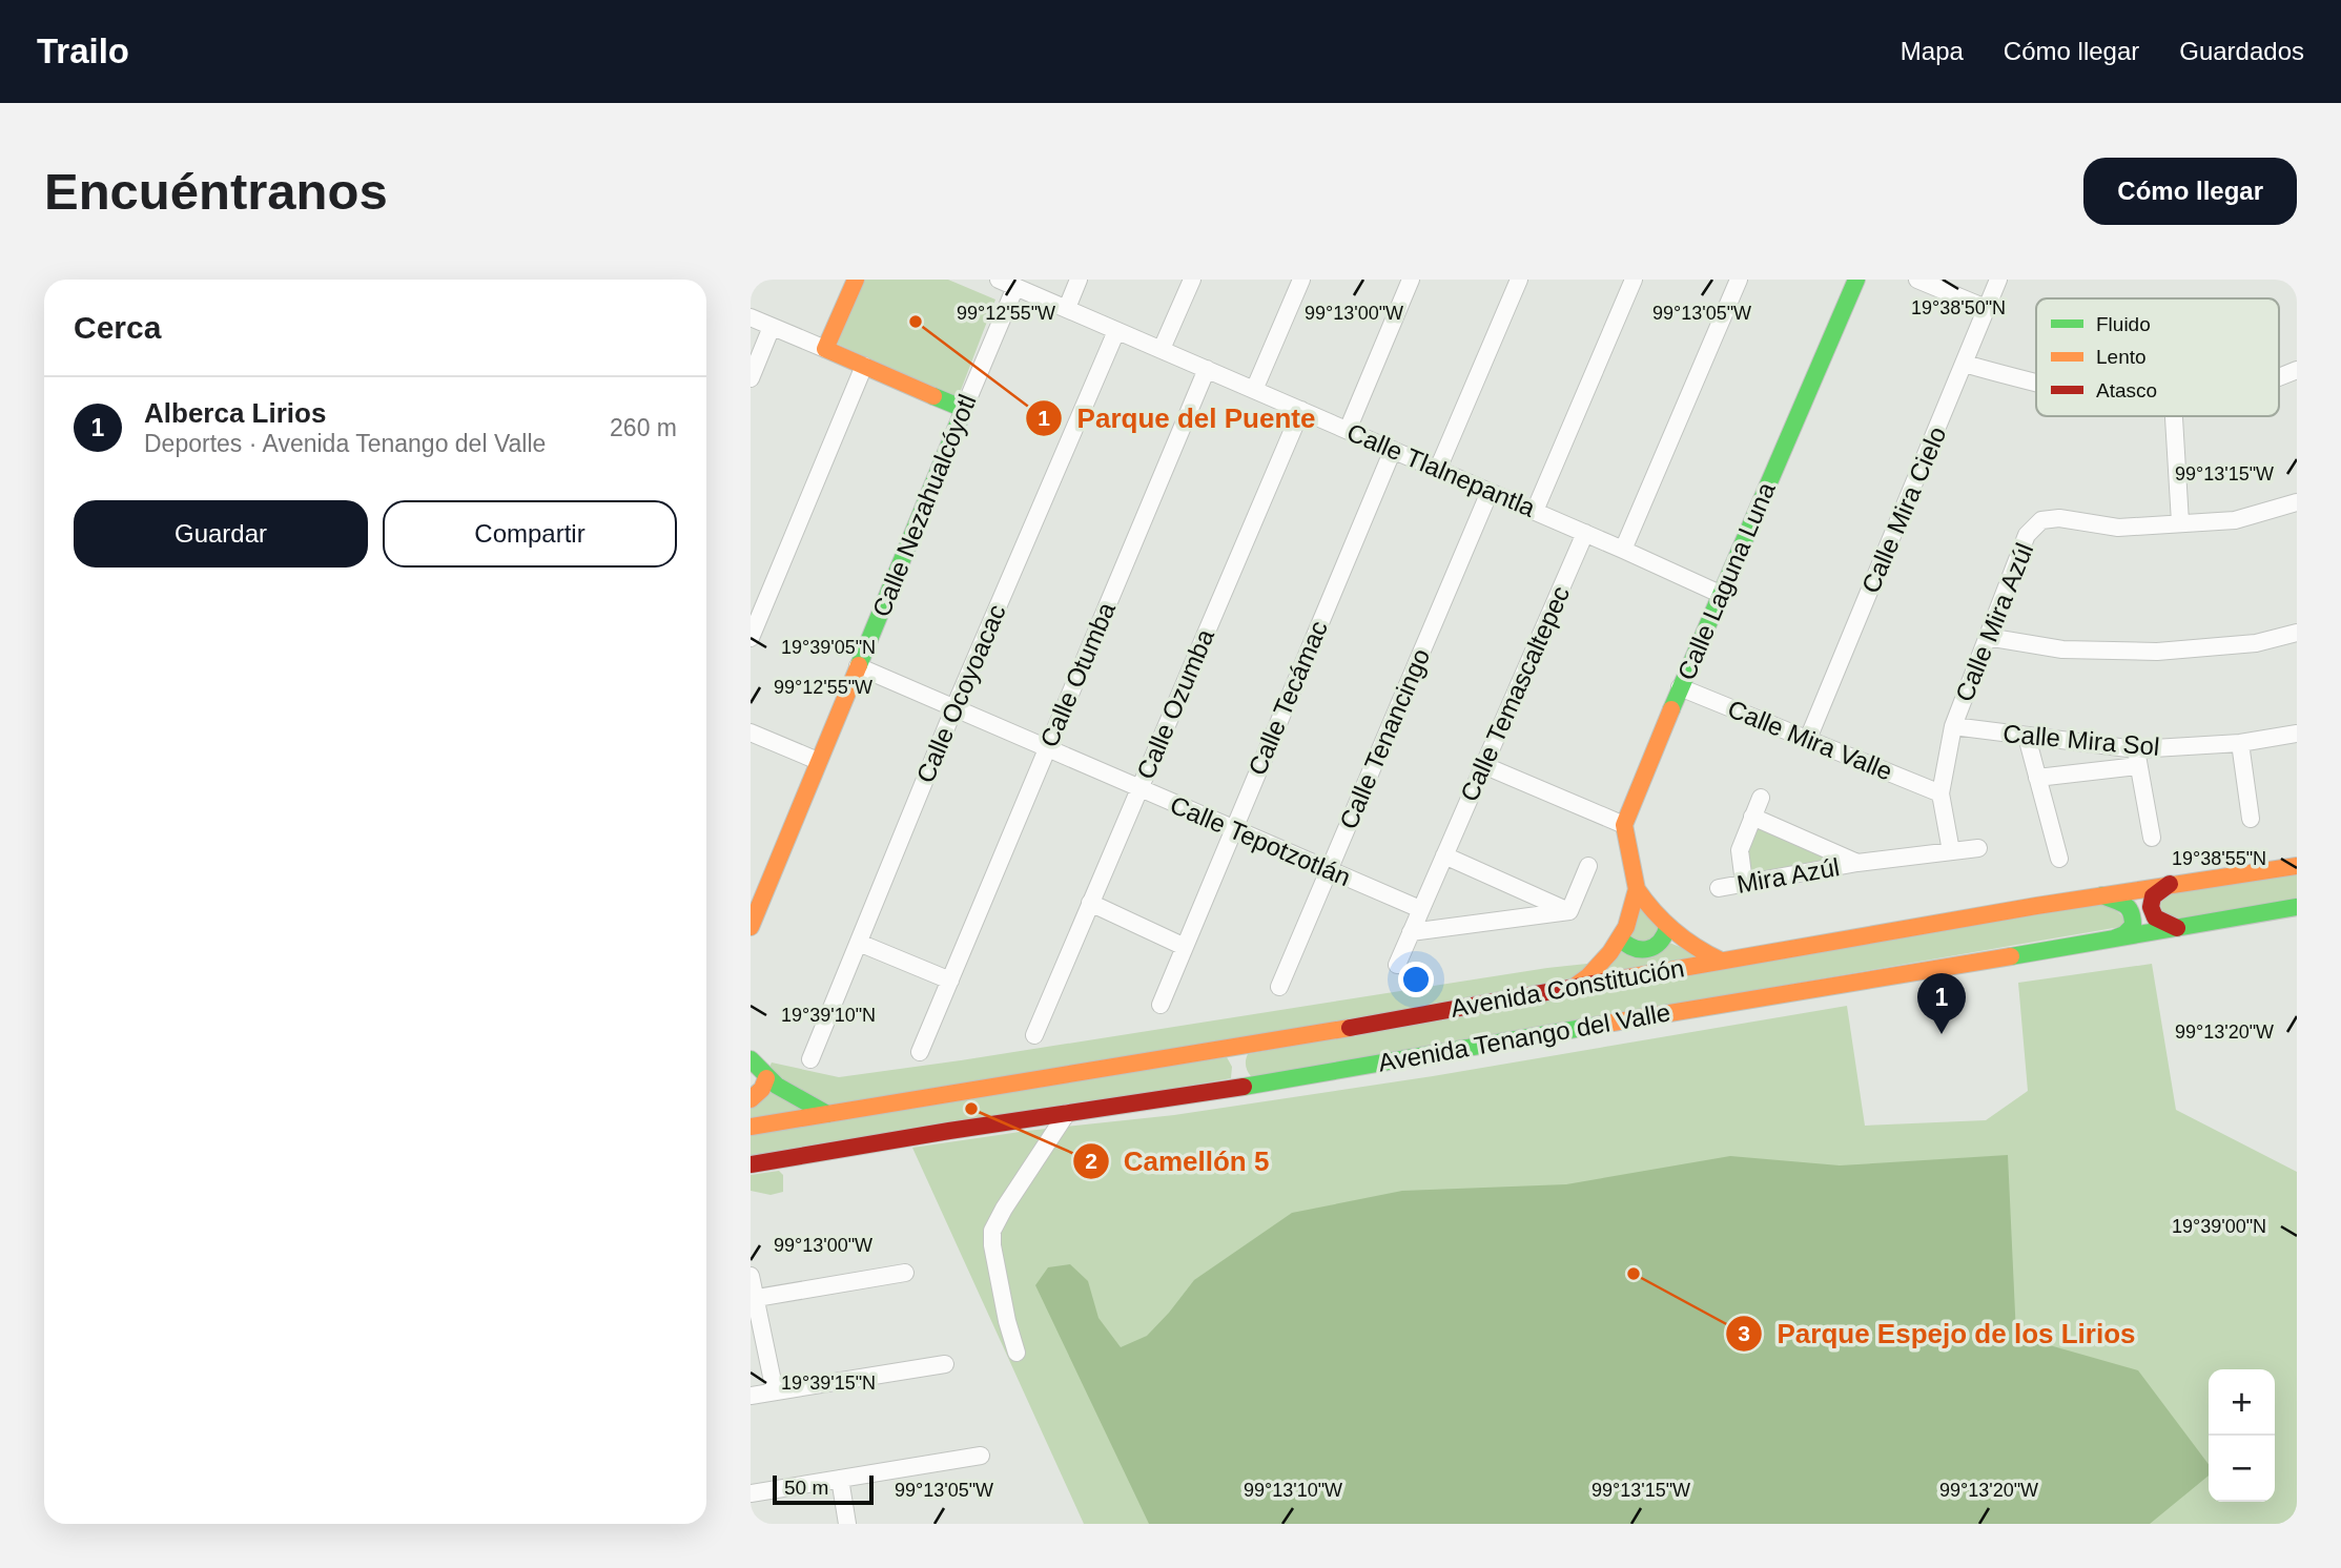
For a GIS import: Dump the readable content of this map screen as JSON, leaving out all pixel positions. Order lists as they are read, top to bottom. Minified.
{"streets":{"main road":["Calle Nezahualcóyotl","Calle Laguna Luna","Avenida Constitución","Avenida Tenango del Valle"],"street":["Calle Tlalnepantla","Calle Mira Cielo","Calle Mira Azúl","Calle Otumba","Calle Ocoyoacac","Calle Temascaltepec","Calle Tecámac","Calle Ozumba","Calle Tenancingo","Calle Mira Valle","Calle Mira Sol","Calle Tepotzotlán","Mira Azúl"]},"crossings":[["Calle Tlalnepantla","Calle Nezahualcóyotl"],["Calle Tlalnepantla","Calle Laguna Luna"],["Calle Tlalnepantla","Calle Otumba"],["Calle Tlalnepantla","Calle Ocoyoacac"],["Calle Tlalnepantla","Calle Temascaltepec"],["Calle Tlalnepantla","Calle Tecámac"],["Calle Tlalnepantla","Calle Ozumba"],["Calle Tlalnepantla","Calle Tenancingo"],["Calle Nezahualcóyotl","Calle Tepotzotlán"],["Calle Mira Cielo","Calle Mira Valle"],["Calle Laguna Luna","Calle Mira Valle"],["Calle Mira Azúl","Calle Mira Valle"],["Calle Mira Azúl","Calle Mira Sol"],["Calle Mira Azúl","Mira Azúl"],["Calle Otumba","Calle Tepotzotlán"],["Calle Ocoyoacac","Calle Tepotzotlán"],["Calle Temascaltepec","Calle Tepotzotlán"],["Calle Tecámac","Calle Tepotzotlán"],["Calle Ozumba","Calle Tepotzotlán"],["Calle Tenancingo","Calle Tepotzotlán"]],"places":["Parque del Puente","Camellón 5","Parque Espejo de los Lirios"],"legend":["Fluido","Lento","Atasco"],"scale_bar":"50 m","page":{"header":"Trailo","nav":["Mapa","Cómo llegar","Guardados"],"buttons":["Cómo llegar",["Guardar","Compartir"]],"title":"Encuéntranos","heading":"Cerca","list":[{"mark":"1","name":"Alberca Lirios","note":"Deportes · Avenida Tenango del Valle","value":"260 m"}],"pins":"1","map_buttons":["+","−"],"scale":"50 m"},"coordinates":["19°38'50\"N","99°12'55\"W","99°13'00\"W","99°13'05\"W","99°13'15\"W","19°39'05\"N","19°38'55\"N","19°39'10\"N","99°13'20\"W","19°39'00\"N","19°39'15\"N","99°13'10\"W"]}
